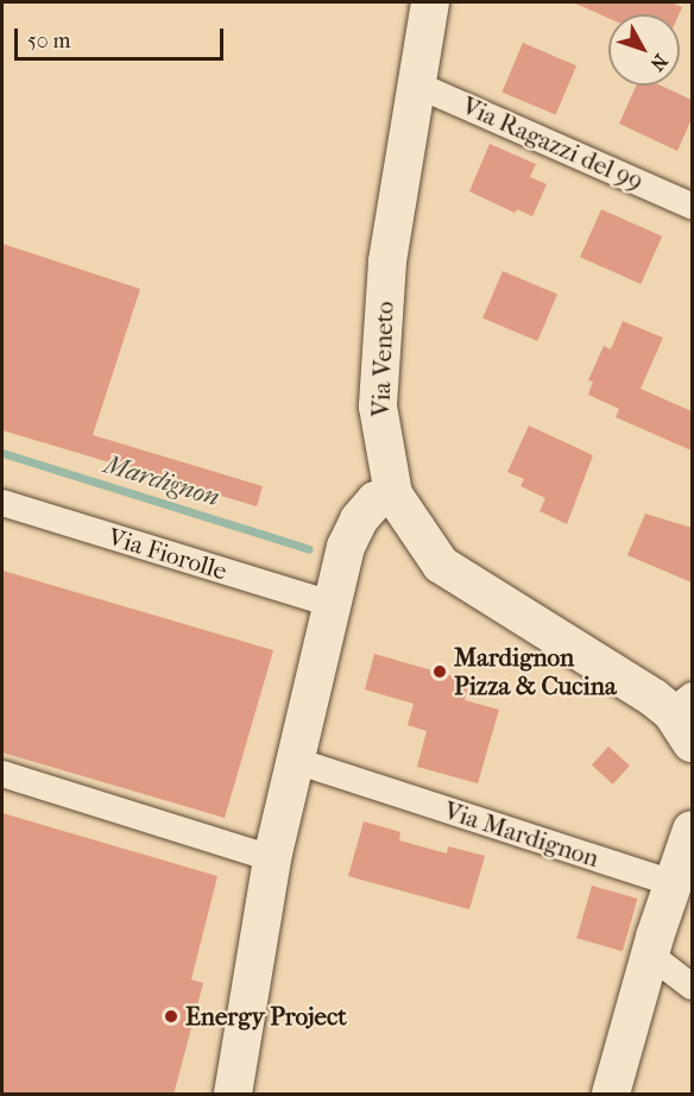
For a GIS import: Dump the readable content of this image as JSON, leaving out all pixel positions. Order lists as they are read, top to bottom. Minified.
{"streets":{"street":["Via Ragazzi del 99","Via Veneto","Via Fiorolle","Via Mardignon"]},"crossings":[["Via Ragazzi del 99","Via Veneto"]],"water":["Mardignon"],"places":["Mardignon Pizza & Cucina","Energy Project"],"scale_bar":"50 m","north":"bottom right"}
